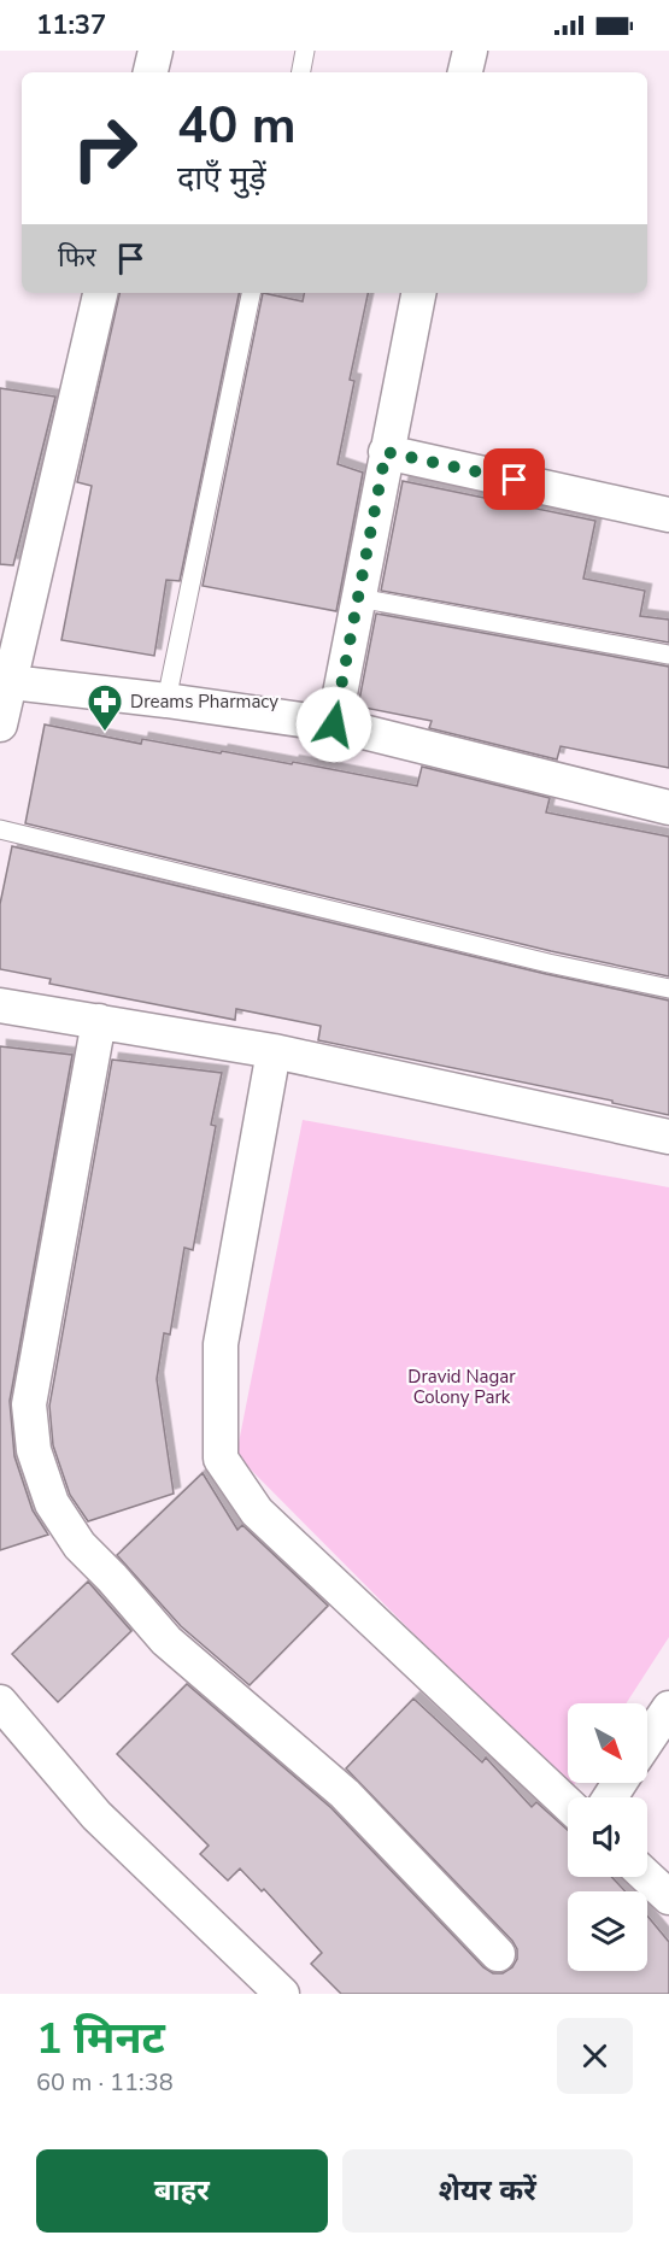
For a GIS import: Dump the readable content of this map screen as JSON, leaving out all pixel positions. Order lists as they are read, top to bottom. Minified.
{"parks":["Dravid Nagar Colony Park"],"places":{"pharmacy":["Dreams Pharmacy"]},"north":"bottom right","page":{"status":"11:37","turn":["40 m","दाएँ मुड़ें"],"then":"फिर","heading":["1 मिनट","60 m · 11:38"],"buttons":["बाहर","शेयर करें"]}}
